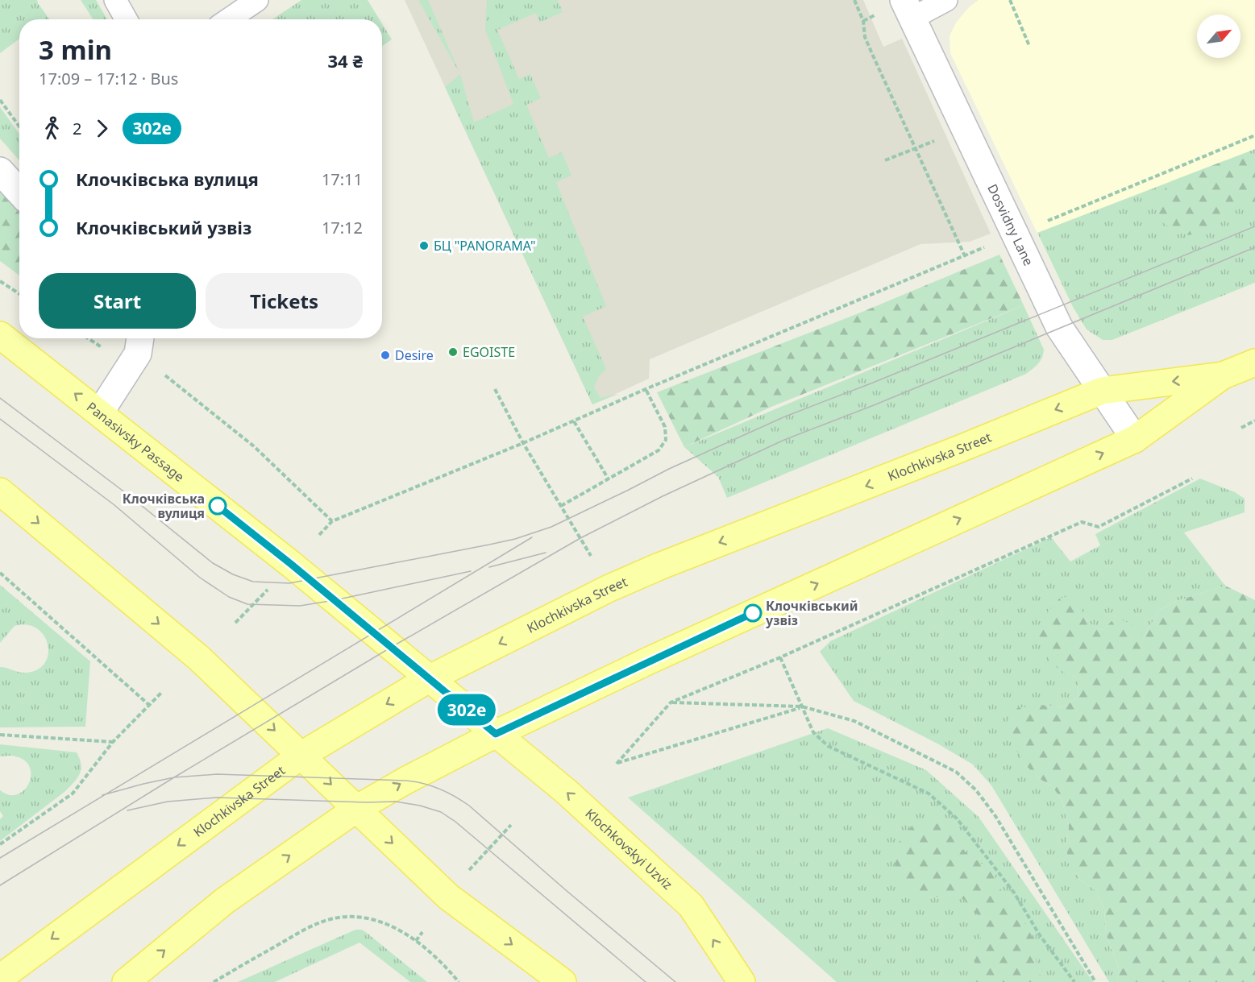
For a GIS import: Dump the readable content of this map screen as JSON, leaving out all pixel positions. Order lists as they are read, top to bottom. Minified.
{"streets":{"main road":["Panasivsky Passage","Klochkivska Street","Klochkovskyi Uzviz"],"street":["Dosvidny Lane"]},"crossings":[["Dosvidny Lane","Klochkivska Street"],["Panasivsky Passage","Klochkivska Street"],["Panasivsky Passage","Klochkovskyi Uzviz"],["Klochkivska Street","Klochkovskyi Uzviz"]],"places":["БЦ \"PANORAMA\"","EGOISTE","Desire","Клочківська вулиця","Клочківський узвіз"],"lines":["bus line 302е"],"north":"top right","page":{"on_map":"302е","heading":["3 min","17:09 – 17:12 · Bus","34 ₴"],"legs":["2","302е"],"list":[{"name":"Клочківська вулиця","value":"17:11"},{"name":"Клочківський узвіз","value":"17:12"}],"buttons":["Start","Tickets"]}}
